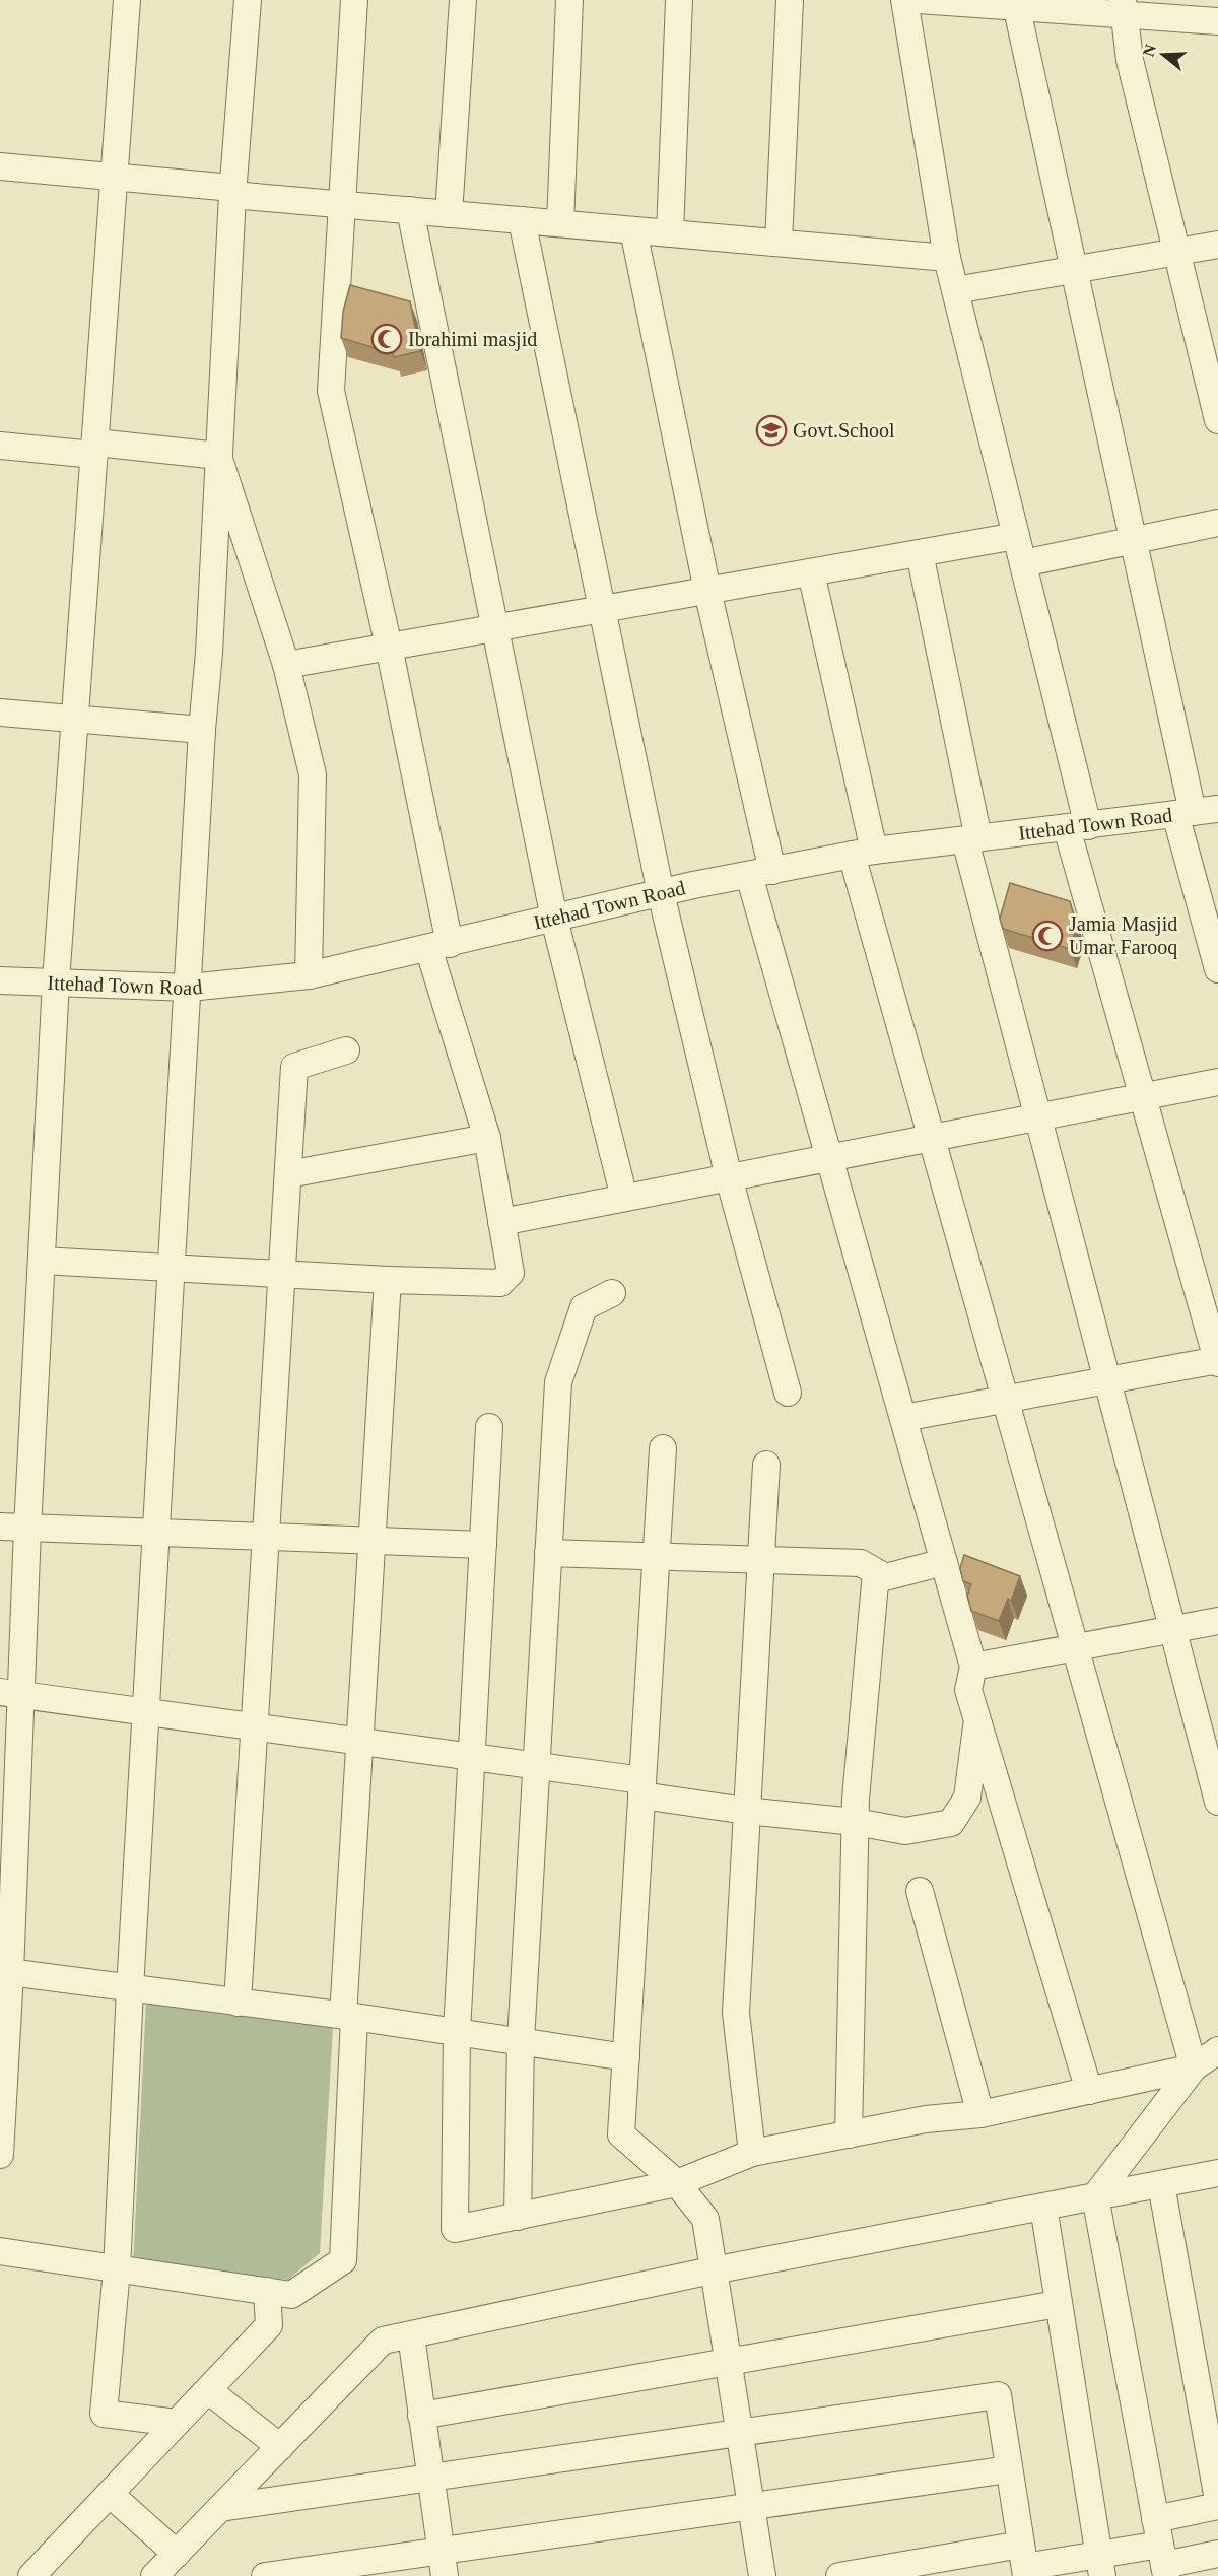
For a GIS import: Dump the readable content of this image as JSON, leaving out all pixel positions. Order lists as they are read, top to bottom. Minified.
{"streets":{"street":["Ittehad Town Road"]},"places":{"mosque":["Ibrahimi masjid","Jamia Masjid Umar Farooq"],"school or university":["Govt.School"]},"north":"left"}
